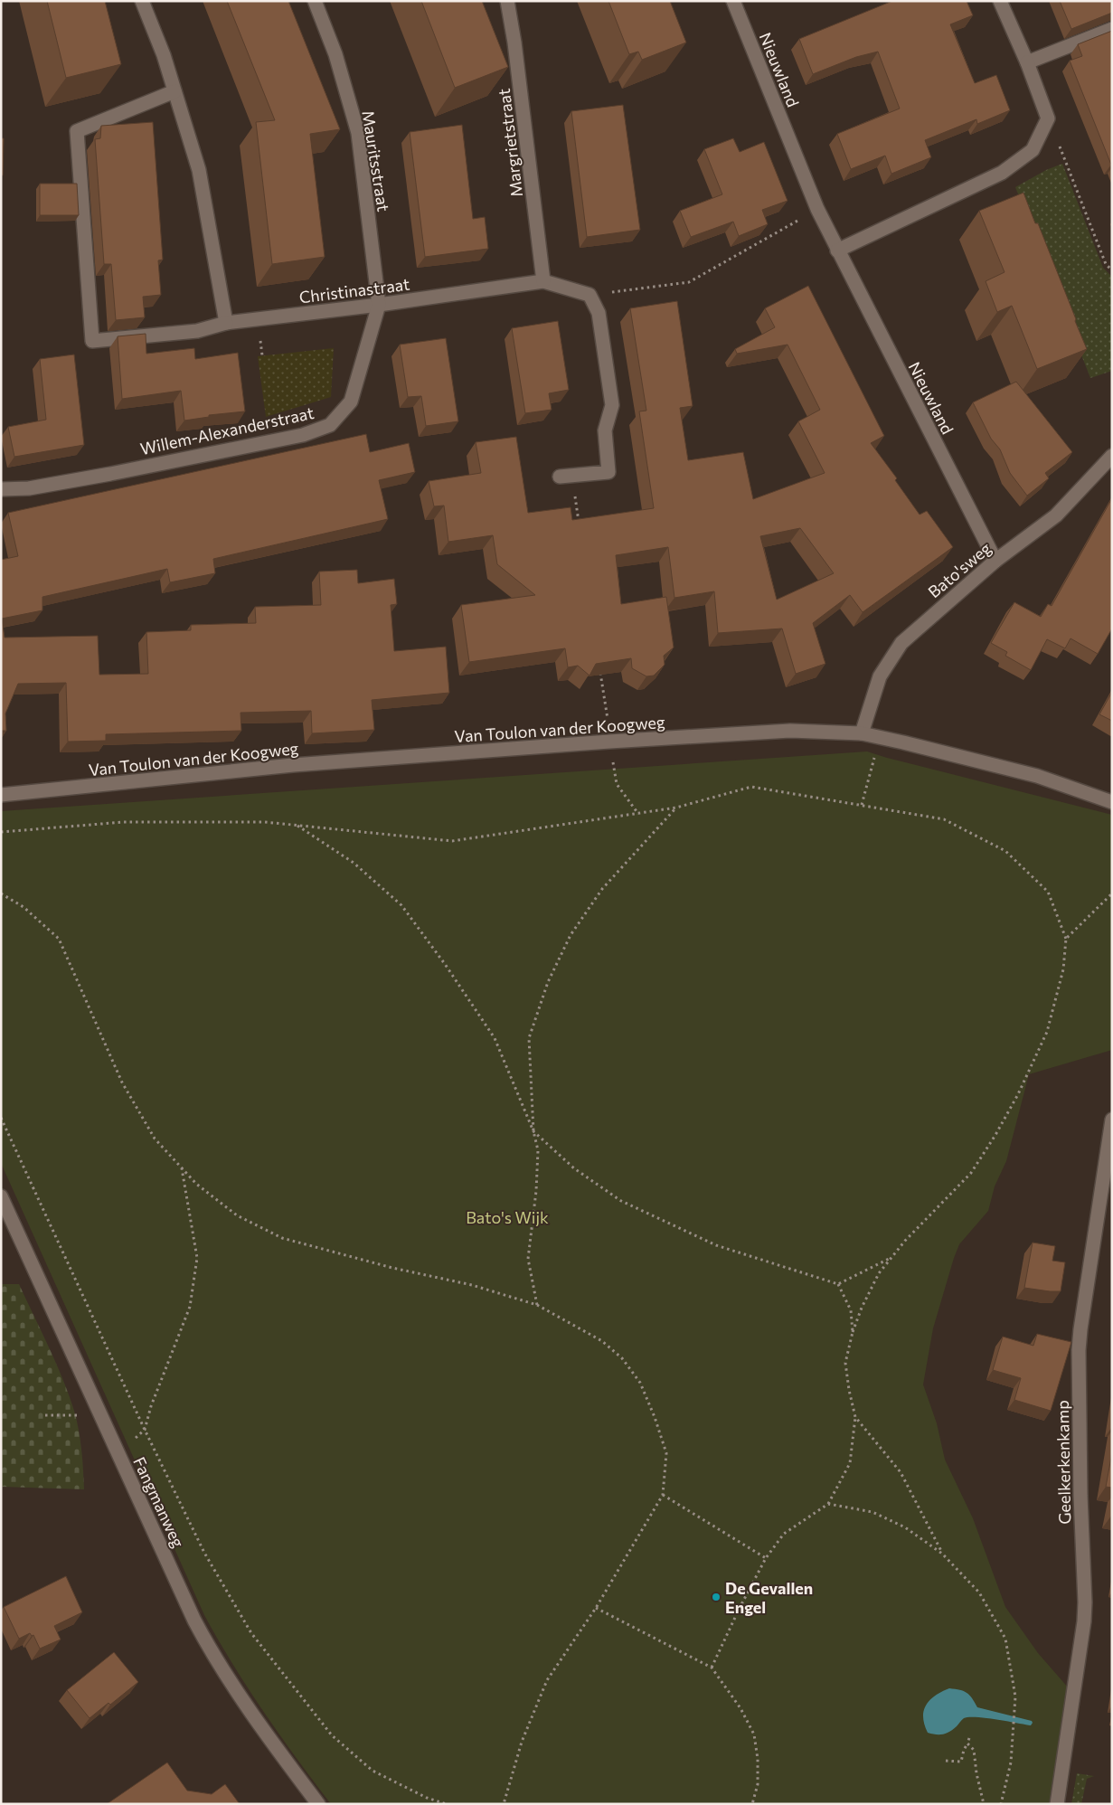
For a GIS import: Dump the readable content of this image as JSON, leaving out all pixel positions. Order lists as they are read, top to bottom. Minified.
{"streets":{"street":["Nieuwland","Margrietstraat","Mauritsstraat","Christinastraat","Willem-Alexanderstraat","Bato'sweg","Van Toulon van der Koogweg","Geelkerkenkamp","Fangmanweg"]},"crossings":[["Nieuwland","Bato'sweg"],["Margrietstraat","Christinastraat"],["Mauritsstraat","Christinastraat"],["Mauritsstraat","Willem-Alexanderstraat"],["Christinastraat","Willem-Alexanderstraat"],["Bato'sweg","Van Toulon van der Koogweg"]],"parks":["Bato's Wijk"],"places":["De Gevallen Engel"]}
